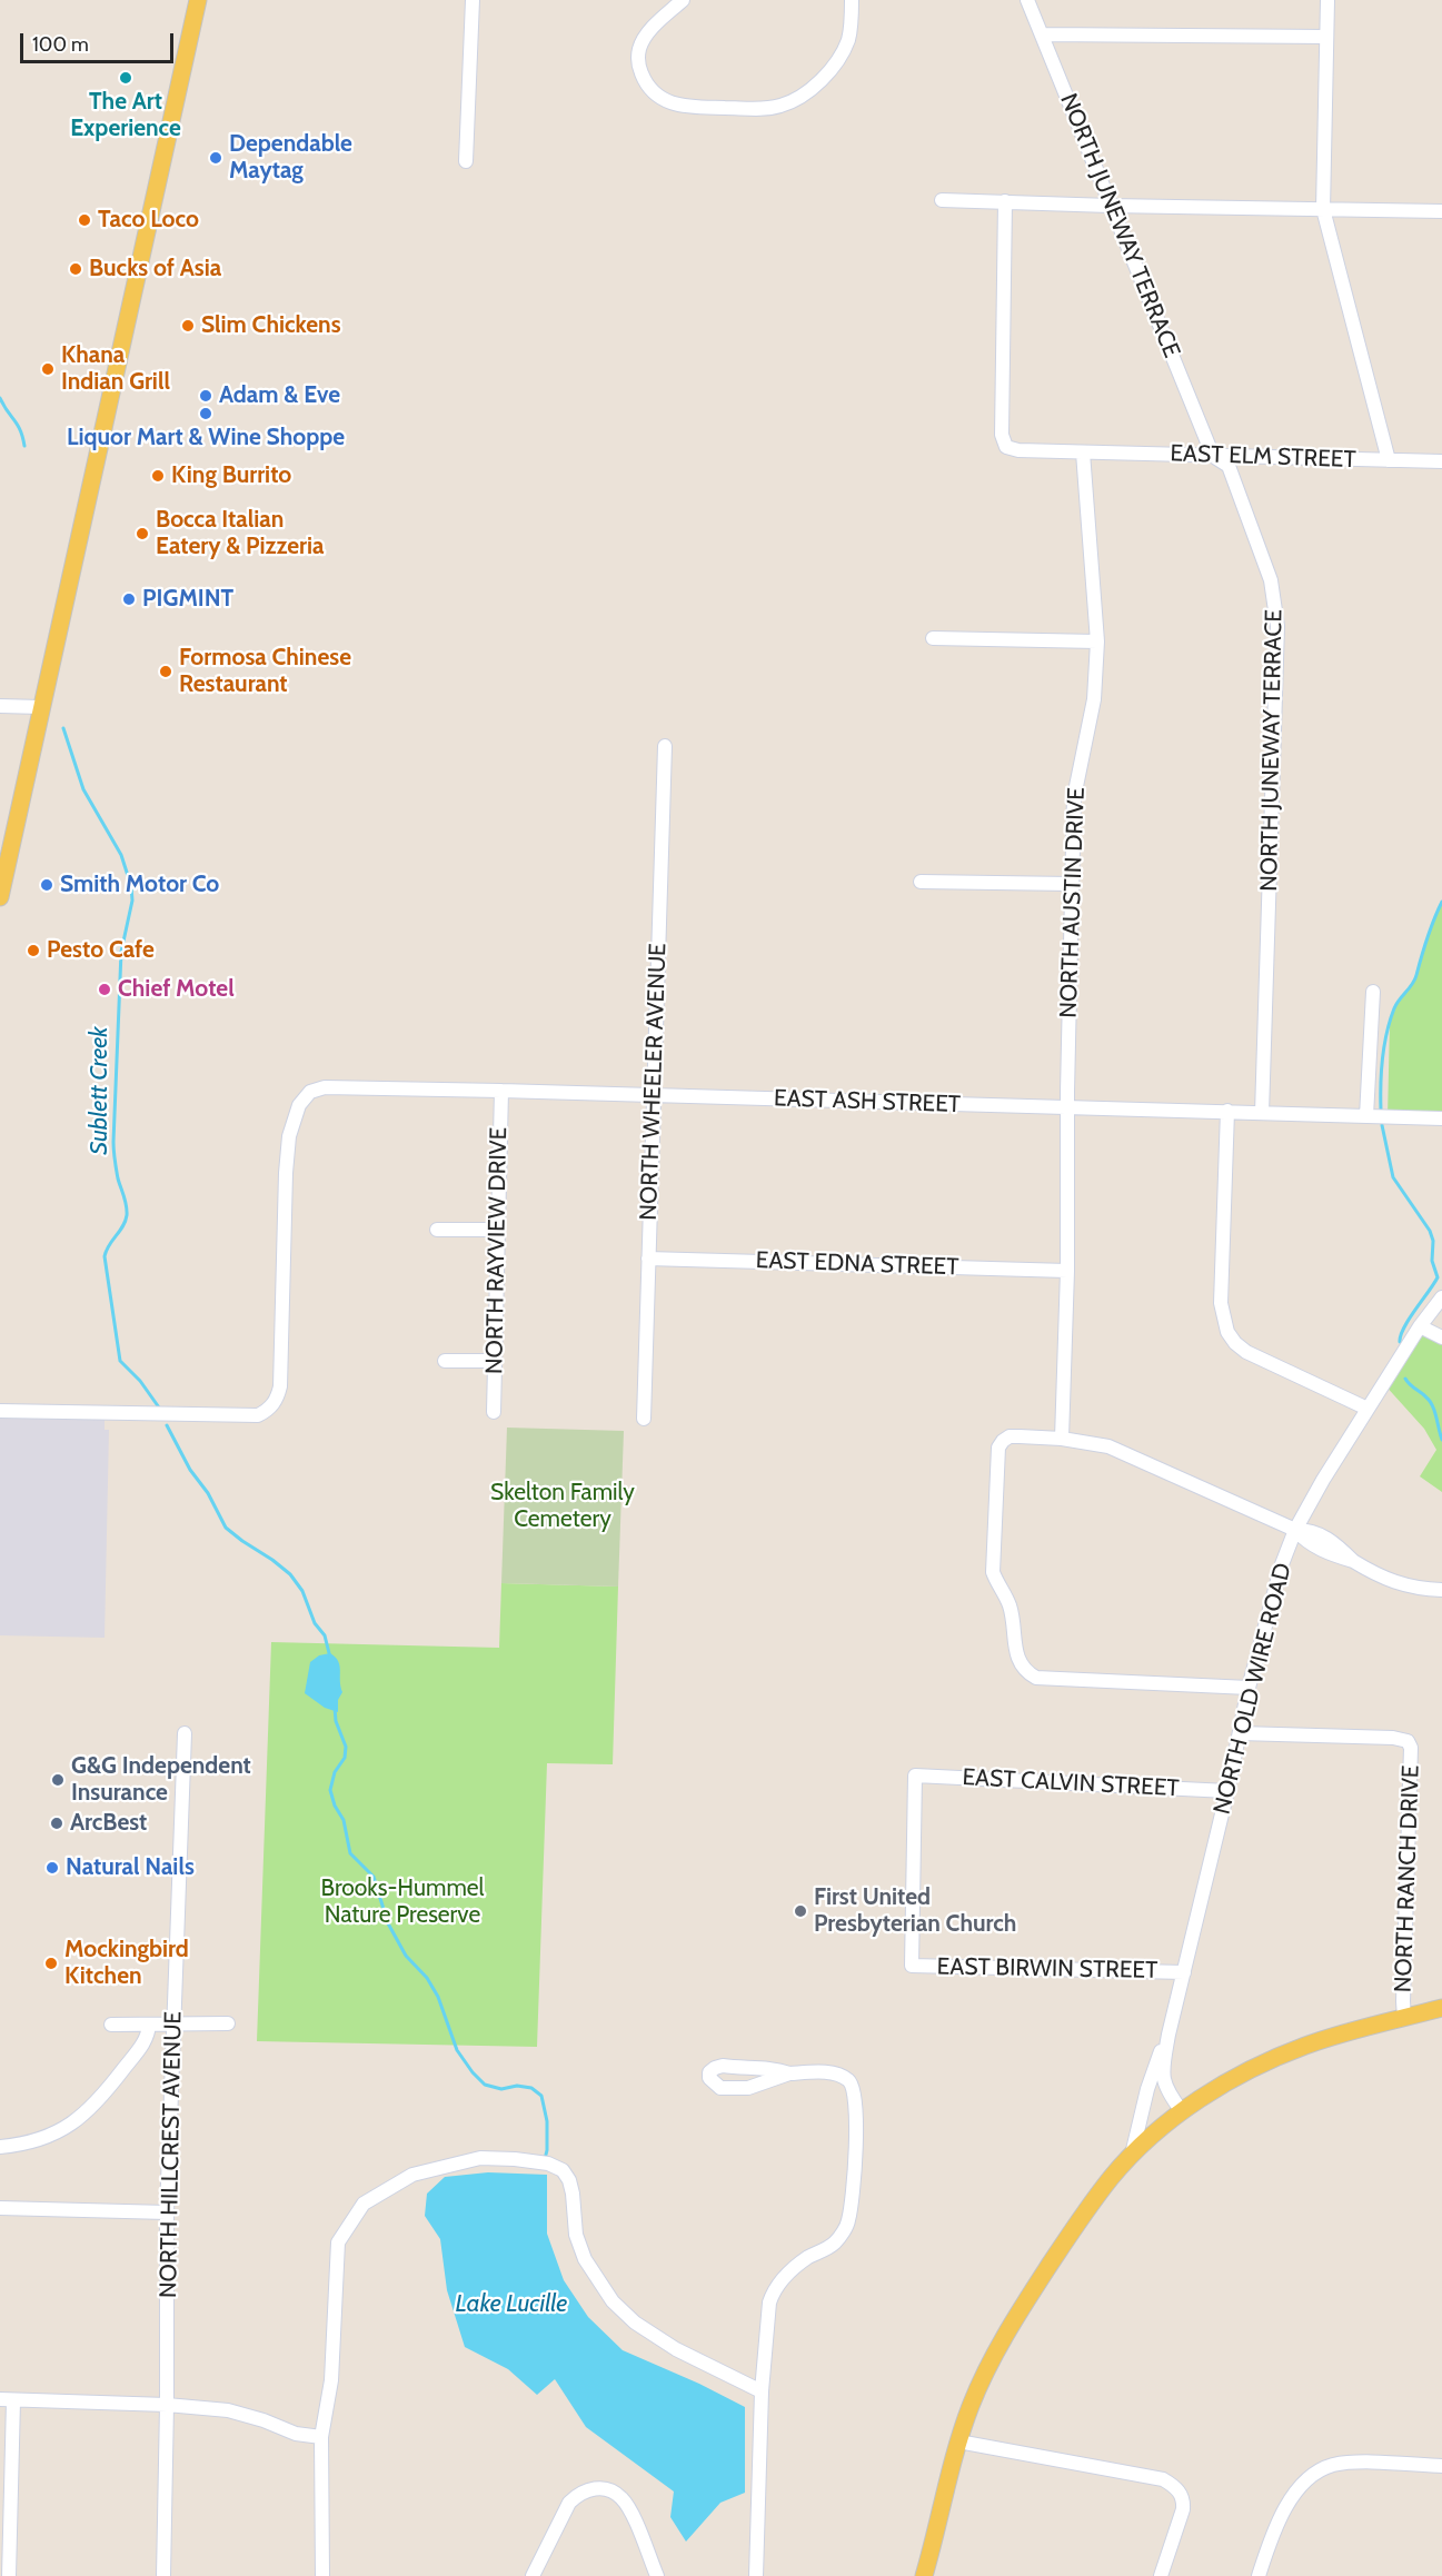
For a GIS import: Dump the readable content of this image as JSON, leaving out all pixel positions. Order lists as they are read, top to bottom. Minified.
{"streets":{"street":["NORTH JUNEWAY TERRACE","EAST ELM STREET","NORTH AUSTIN DRIVE","NORTH WHEELER AVENUE","EAST ASH STREET","NORTH RAYVIEW DRIVE","EAST EDNA STREET","NORTH OLD WIRE ROAD","EAST CALVIN STREET","NORTH RANCH DRIVE","EAST BIRWIN STREET","NORTH HILLCREST AVENUE"]},"crossings":[["NORTH JUNEWAY TERRACE","EAST ELM STREET"],["NORTH JUNEWAY TERRACE","EAST ASH STREET"],["EAST ELM STREET","NORTH AUSTIN DRIVE"],["NORTH AUSTIN DRIVE","EAST ASH STREET"],["NORTH AUSTIN DRIVE","EAST EDNA STREET"],["NORTH WHEELER AVENUE","EAST ASH STREET"],["NORTH WHEELER AVENUE","EAST EDNA STREET"],["EAST ASH STREET","NORTH RAYVIEW DRIVE"],["NORTH OLD WIRE ROAD","EAST CALVIN STREET"],["NORTH OLD WIRE ROAD","NORTH RANCH DRIVE"],["NORTH OLD WIRE ROAD","EAST BIRWIN STREET"],["EAST CALVIN STREET","EAST BIRWIN STREET"]],"water":["Sublett Creek","Lake Lucille"],"parks":["Skelton Family Cemetery","Brooks-Hummel Nature Preserve"],"places":["The Art Experience","Dependable Maytag","Taco Loco","Bucks of Asia","Slim Chickens","Khana Indian Grill","Adam & Eve","Liquor Mart & Wine Shoppe","King Burrito","Bocca Italian Eatery & Pizzeria","PIGMINT","Formosa Chinese Restaurant","Smith Motor Co","Pesto Cafe","Chief Motel","G&G Independent Insurance","ArcBest","Natural Nails","First United Presbyterian Church","Mockingbird Kitchen"],"scale_bar":"100 m"}
